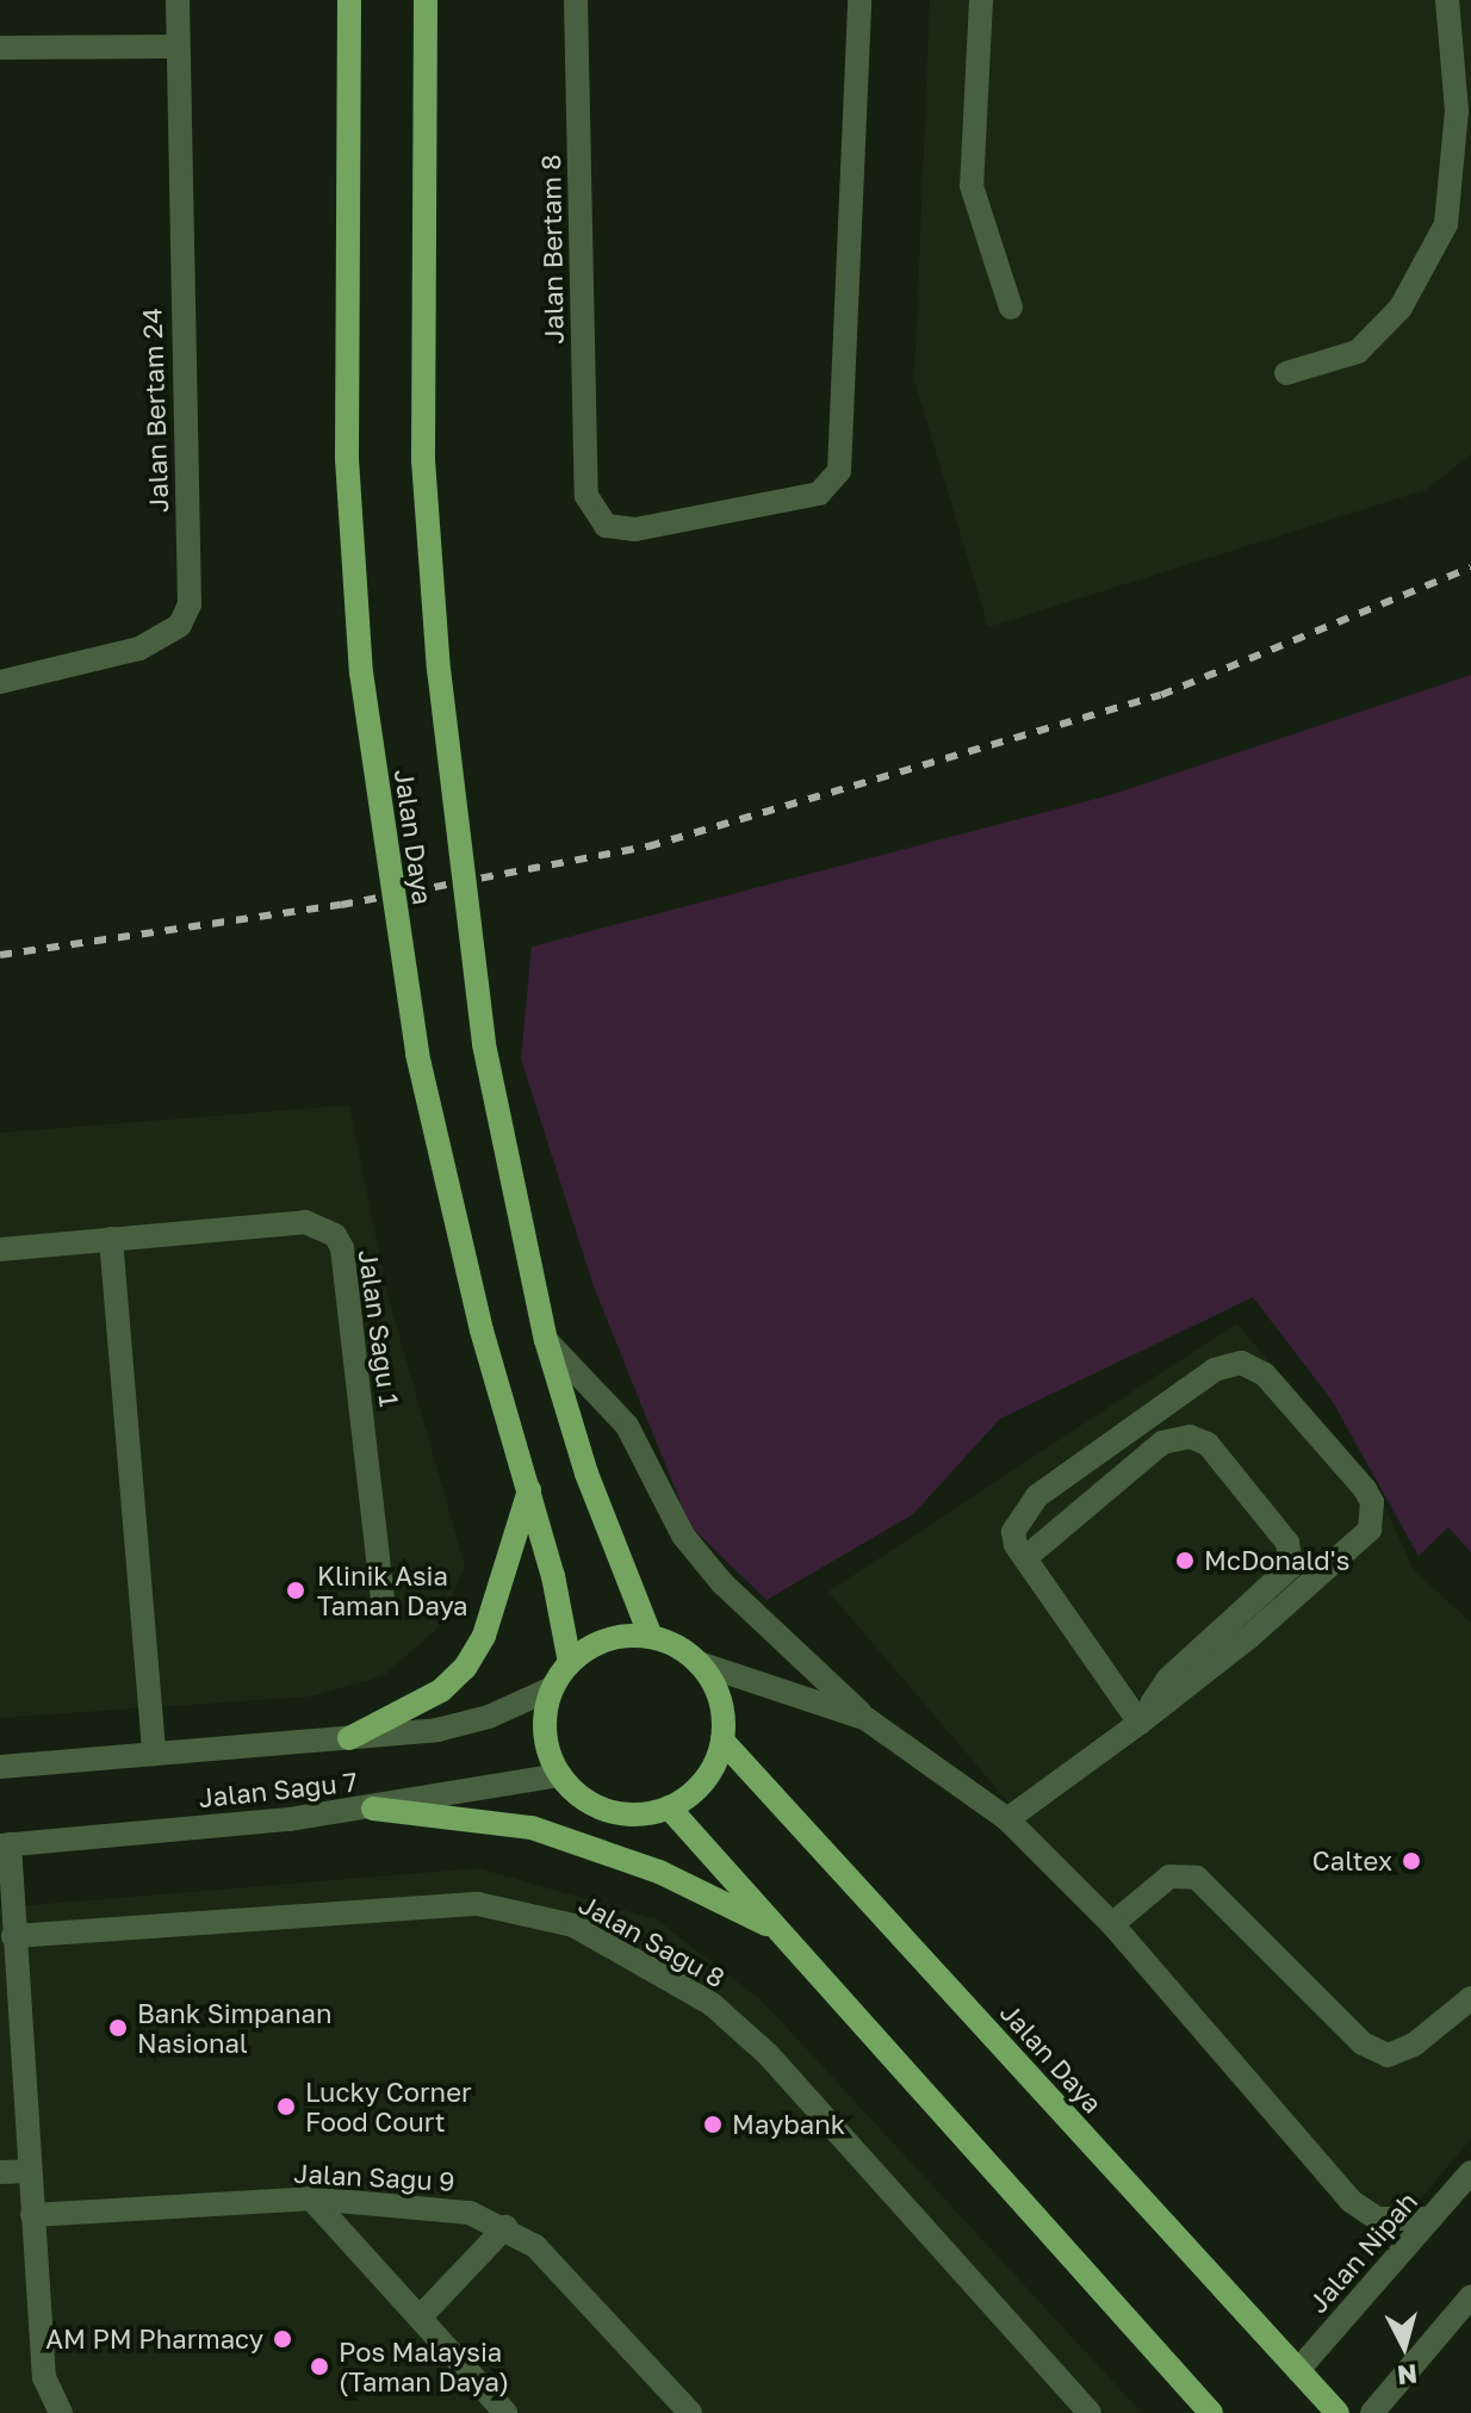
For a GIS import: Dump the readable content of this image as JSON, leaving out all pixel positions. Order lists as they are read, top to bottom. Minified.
{"streets":{"main road":["Jalan Daya"],"street":["Jalan Bertam 8","Jalan Bertam 24","Jalan Sagu 1","Jalan Sagu 7","Jalan Sagu 8","Jalan Sagu 9","Jalan Nipah"]},"crossings":[["Jalan Daya","Jalan Sagu 7"],["Jalan Daya","Jalan Nipah"]],"places":["McDonald's","Klinik Asia Taman Daya","Caltex","Bank Simpanan Nasional","Lucky Corner Food Court","Maybank","AM PM Pharmacy","Pos Malaysia (Taman Daya)"],"north":"bottom"}
